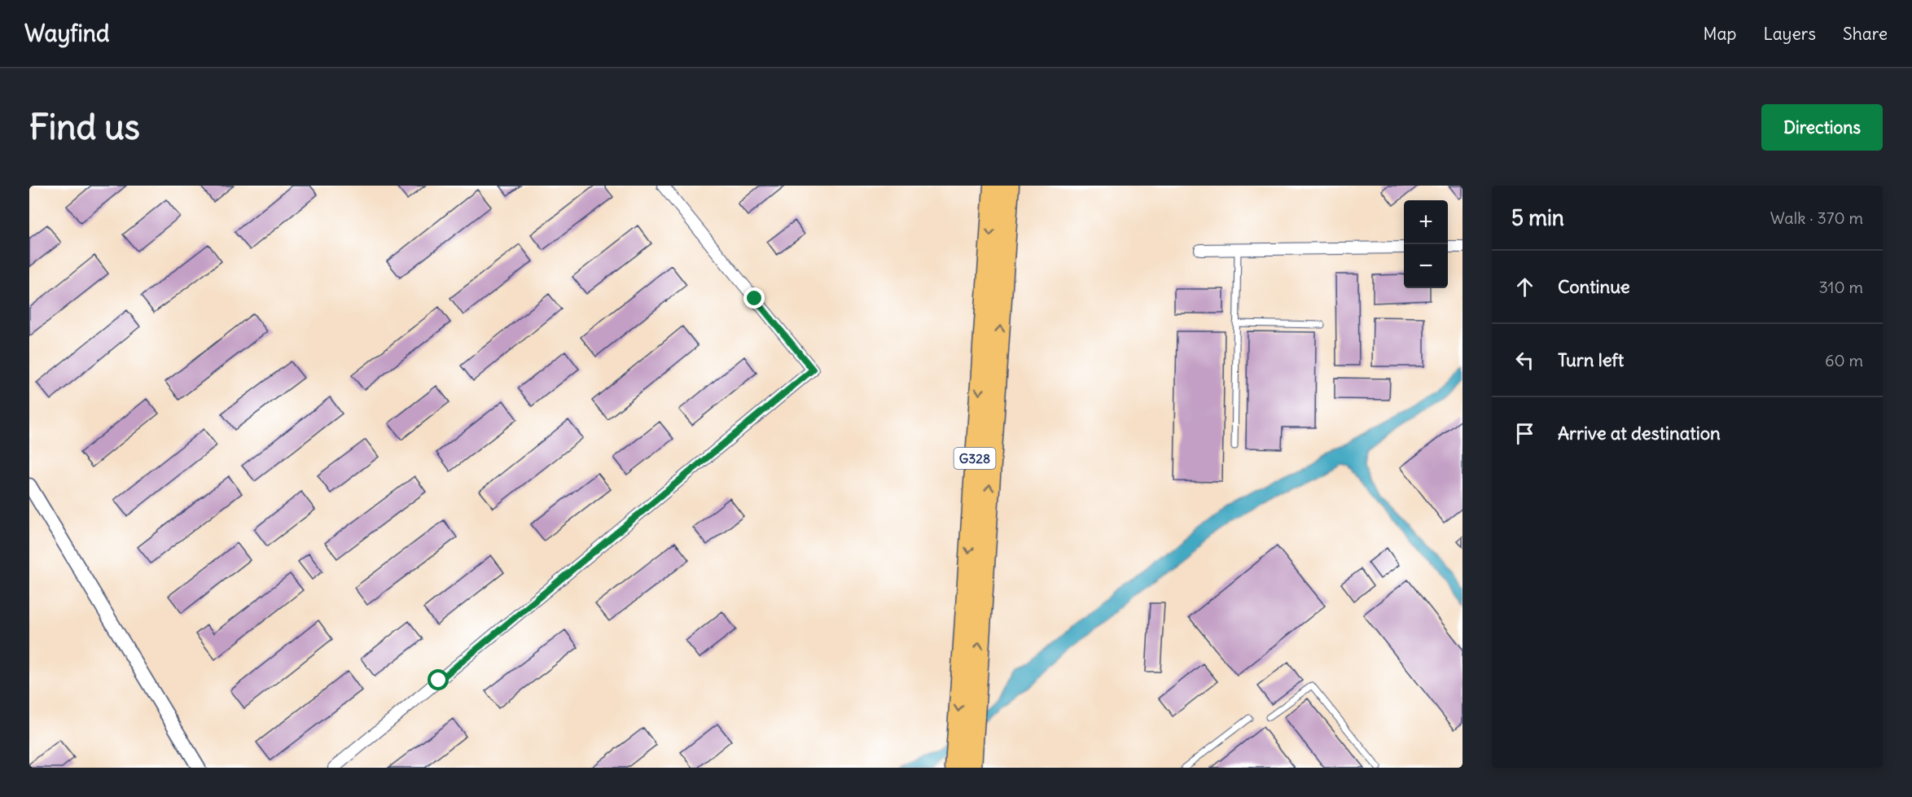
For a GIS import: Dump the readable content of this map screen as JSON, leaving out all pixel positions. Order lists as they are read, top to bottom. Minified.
{"streets":{"highway":["G328"]},"page":{"header":"Wayfind","nav":["Map","Layers","Share"],"buttons":"Directions","title":"Find us","heading":["5 min","Walk · 370 m"],"map_buttons":["+","−"],"list":[["Continue","310 m"],["Turn left","60 m"],"Arrive at destination"]}}
